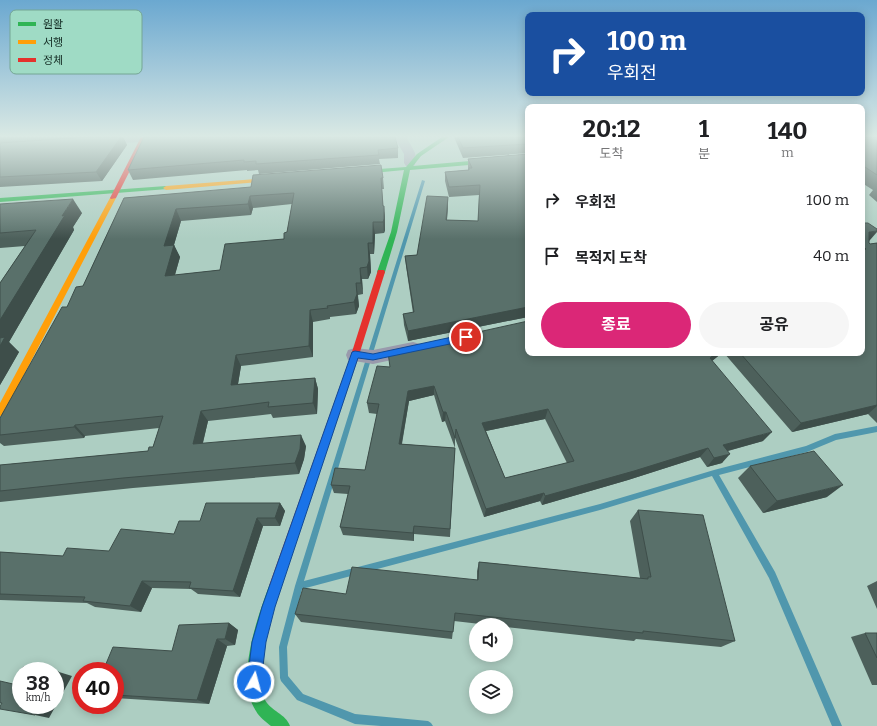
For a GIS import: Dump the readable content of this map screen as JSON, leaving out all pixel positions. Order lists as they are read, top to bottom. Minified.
{"legend":["원활","서행","정체"],"page":{"turn":["100 m","우회전"],"eta":["20:12","도착","1","분","140","m"],"list":[{"name":"우회전","value":"100 m"},{"name":"목적지 도착","value":"40 m"}],"buttons":["종료","공유"],"speed":"38 km/h","limit":"40"}}
